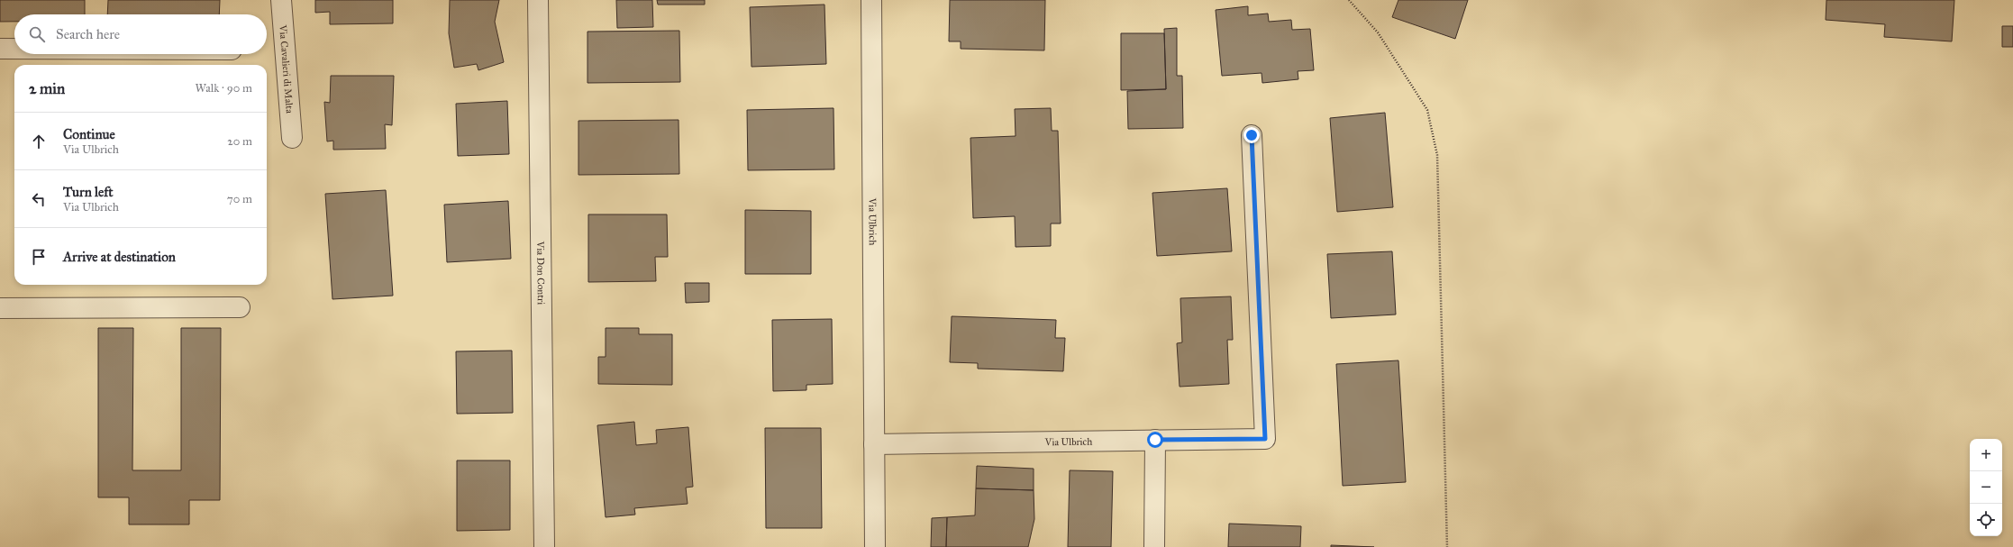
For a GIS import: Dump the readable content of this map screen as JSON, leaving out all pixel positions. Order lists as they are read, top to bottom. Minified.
{"streets":{"street":["Via Cavalieri di Malta","Via Ulbrich","Via Don Contri"]},"page":{"search":"Search here","heading":["2 min","Walk · 90 m"],"list":[["Continue","Via Ulbrich","20 m"],["Turn left","Via Ulbrich","70 m"],"Arrive at destination"],"map_buttons":["+","−"]}}
